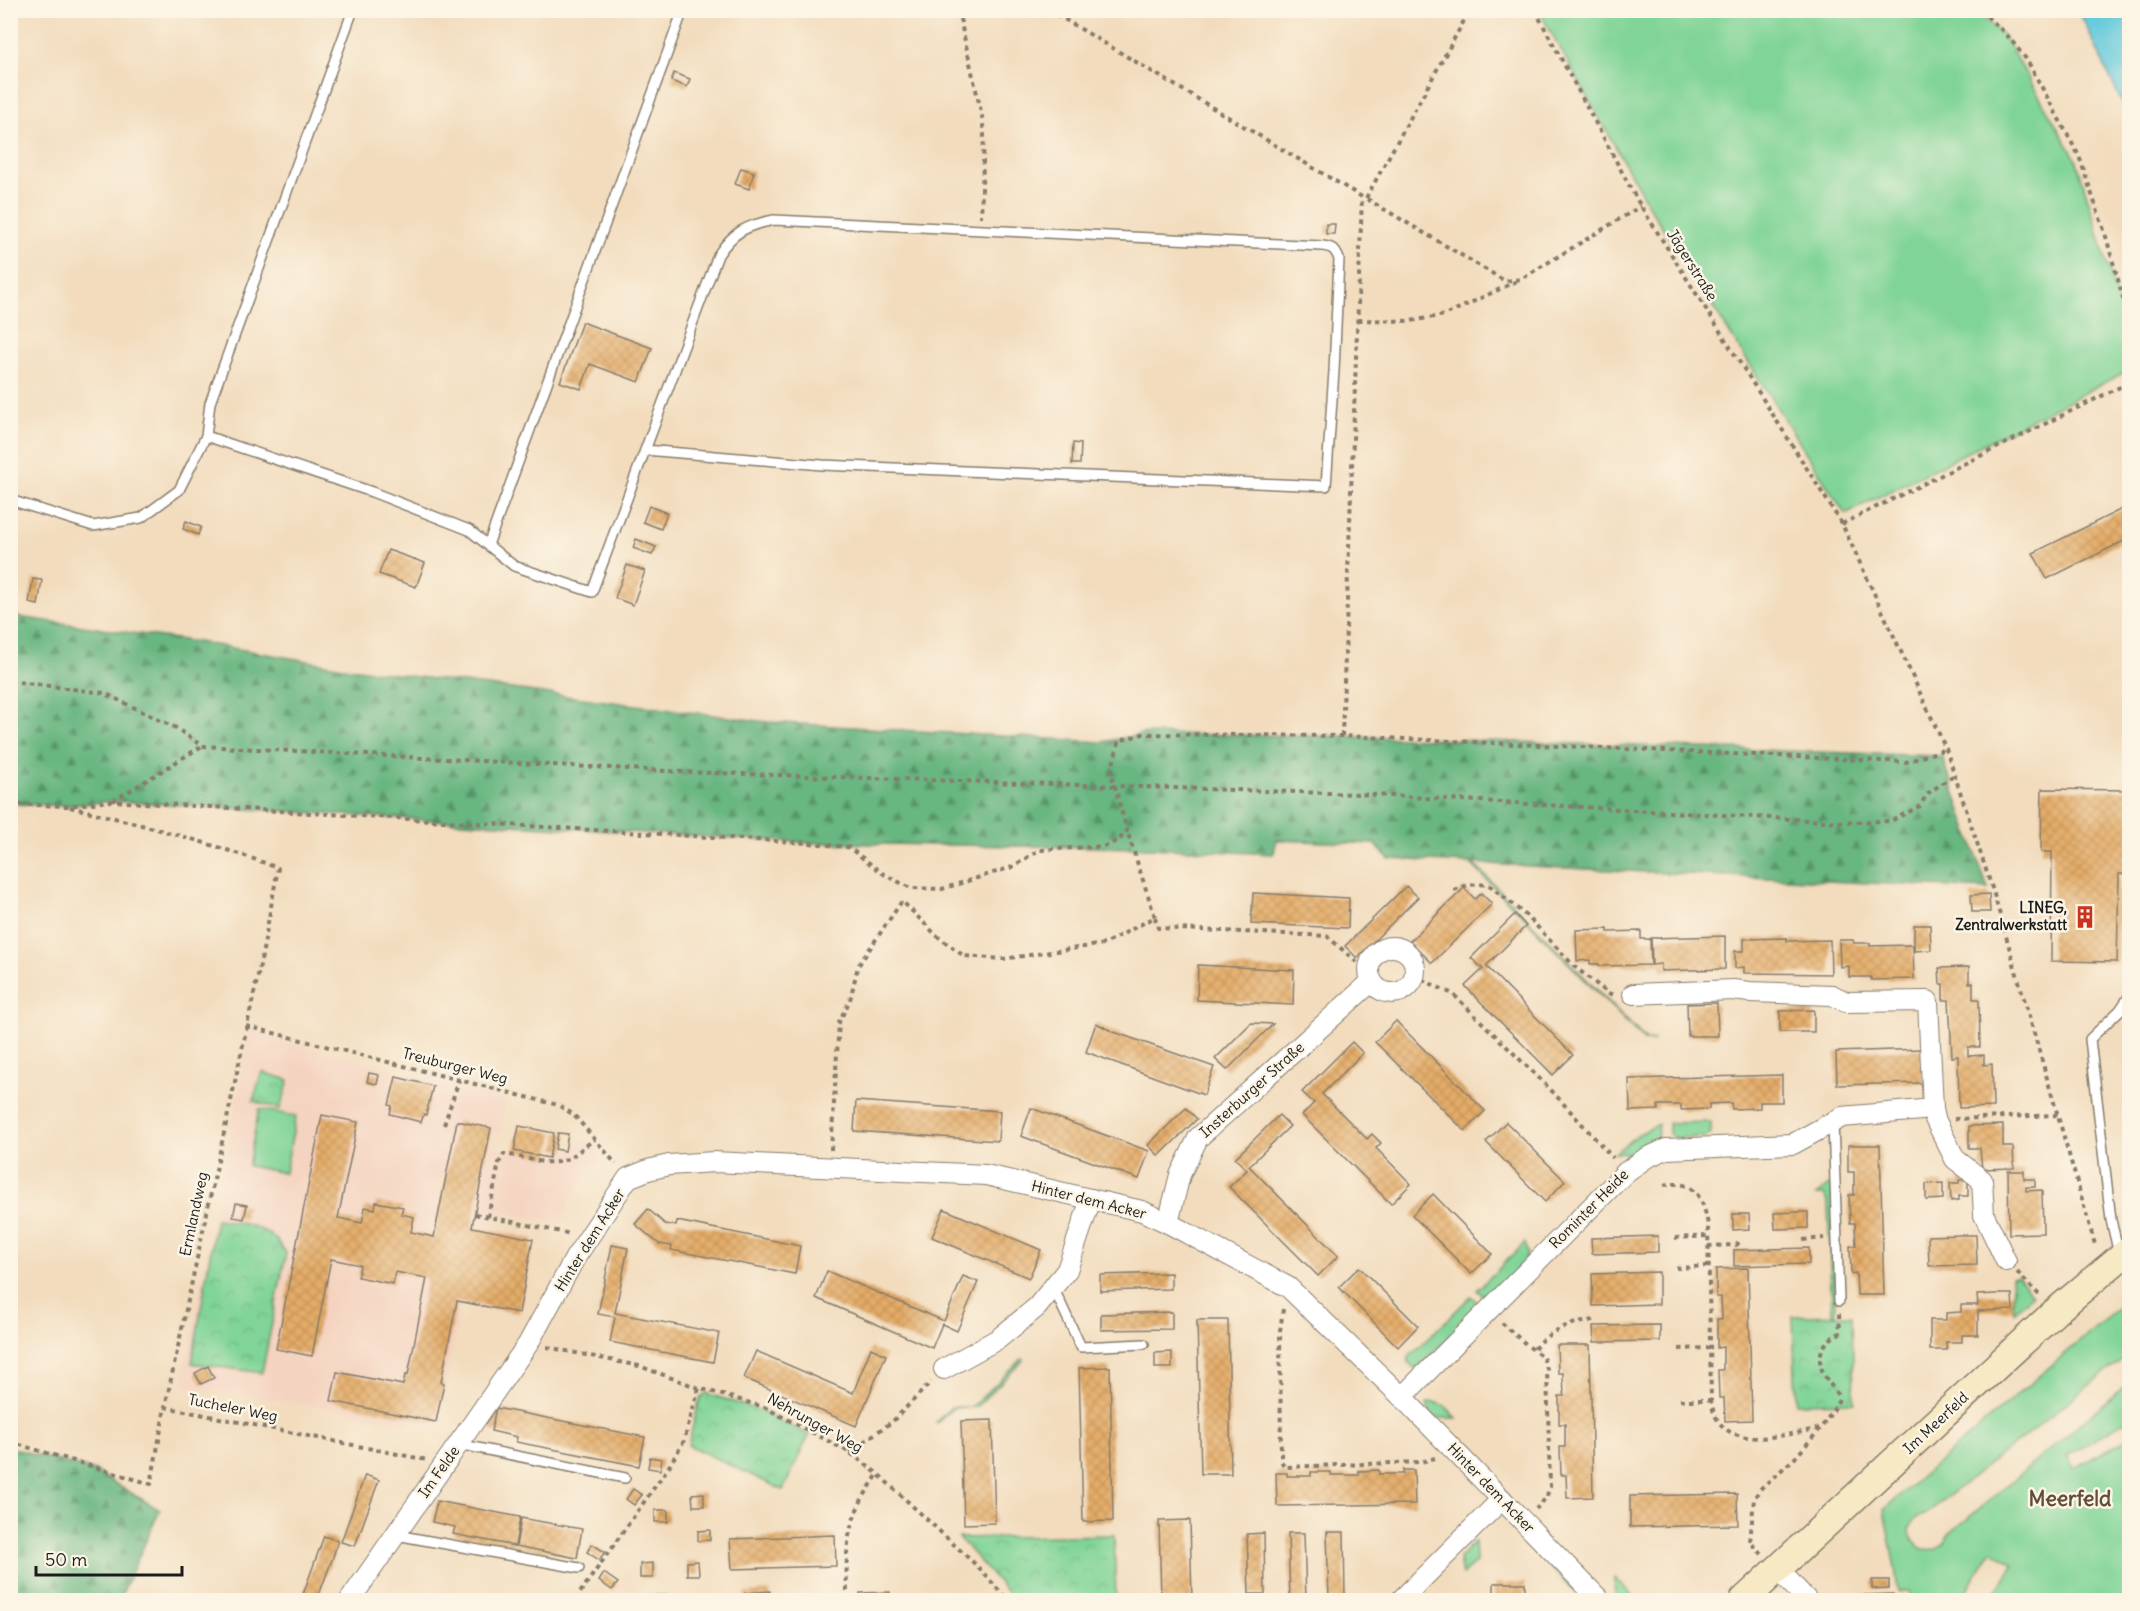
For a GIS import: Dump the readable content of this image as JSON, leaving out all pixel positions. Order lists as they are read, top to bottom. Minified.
{"streets":{"street":["Insterburger Straße","Hinter dem Acker","Rominter Heide","Im Meerfeld","Im Felde"],"path":["Jägerstraße","Treuburger Weg","Ermlandweg","Tucheler Weg","Nehrunger Weg"]},"crossings":[["Jägerstraße","Im Meerfeld"],["Treuburger Weg","Hinter dem Acker"],["Treuburger Weg","Ermlandweg"],["Insterburger Straße","Hinter dem Acker"],["Hinter dem Acker","Rominter Heide"],["Hinter dem Acker","Nehrunger Weg"],["Hinter dem Acker","Im Felde"],["Ermlandweg","Tucheler Weg"],["Tucheler Weg","Im Felde"],["Nehrunger Weg","Im Felde"]],"districts":["Meerfeld"],"places":{"building":["LINEG, Zentralwerkstatt"]},"scale_bar":"50 m"}
